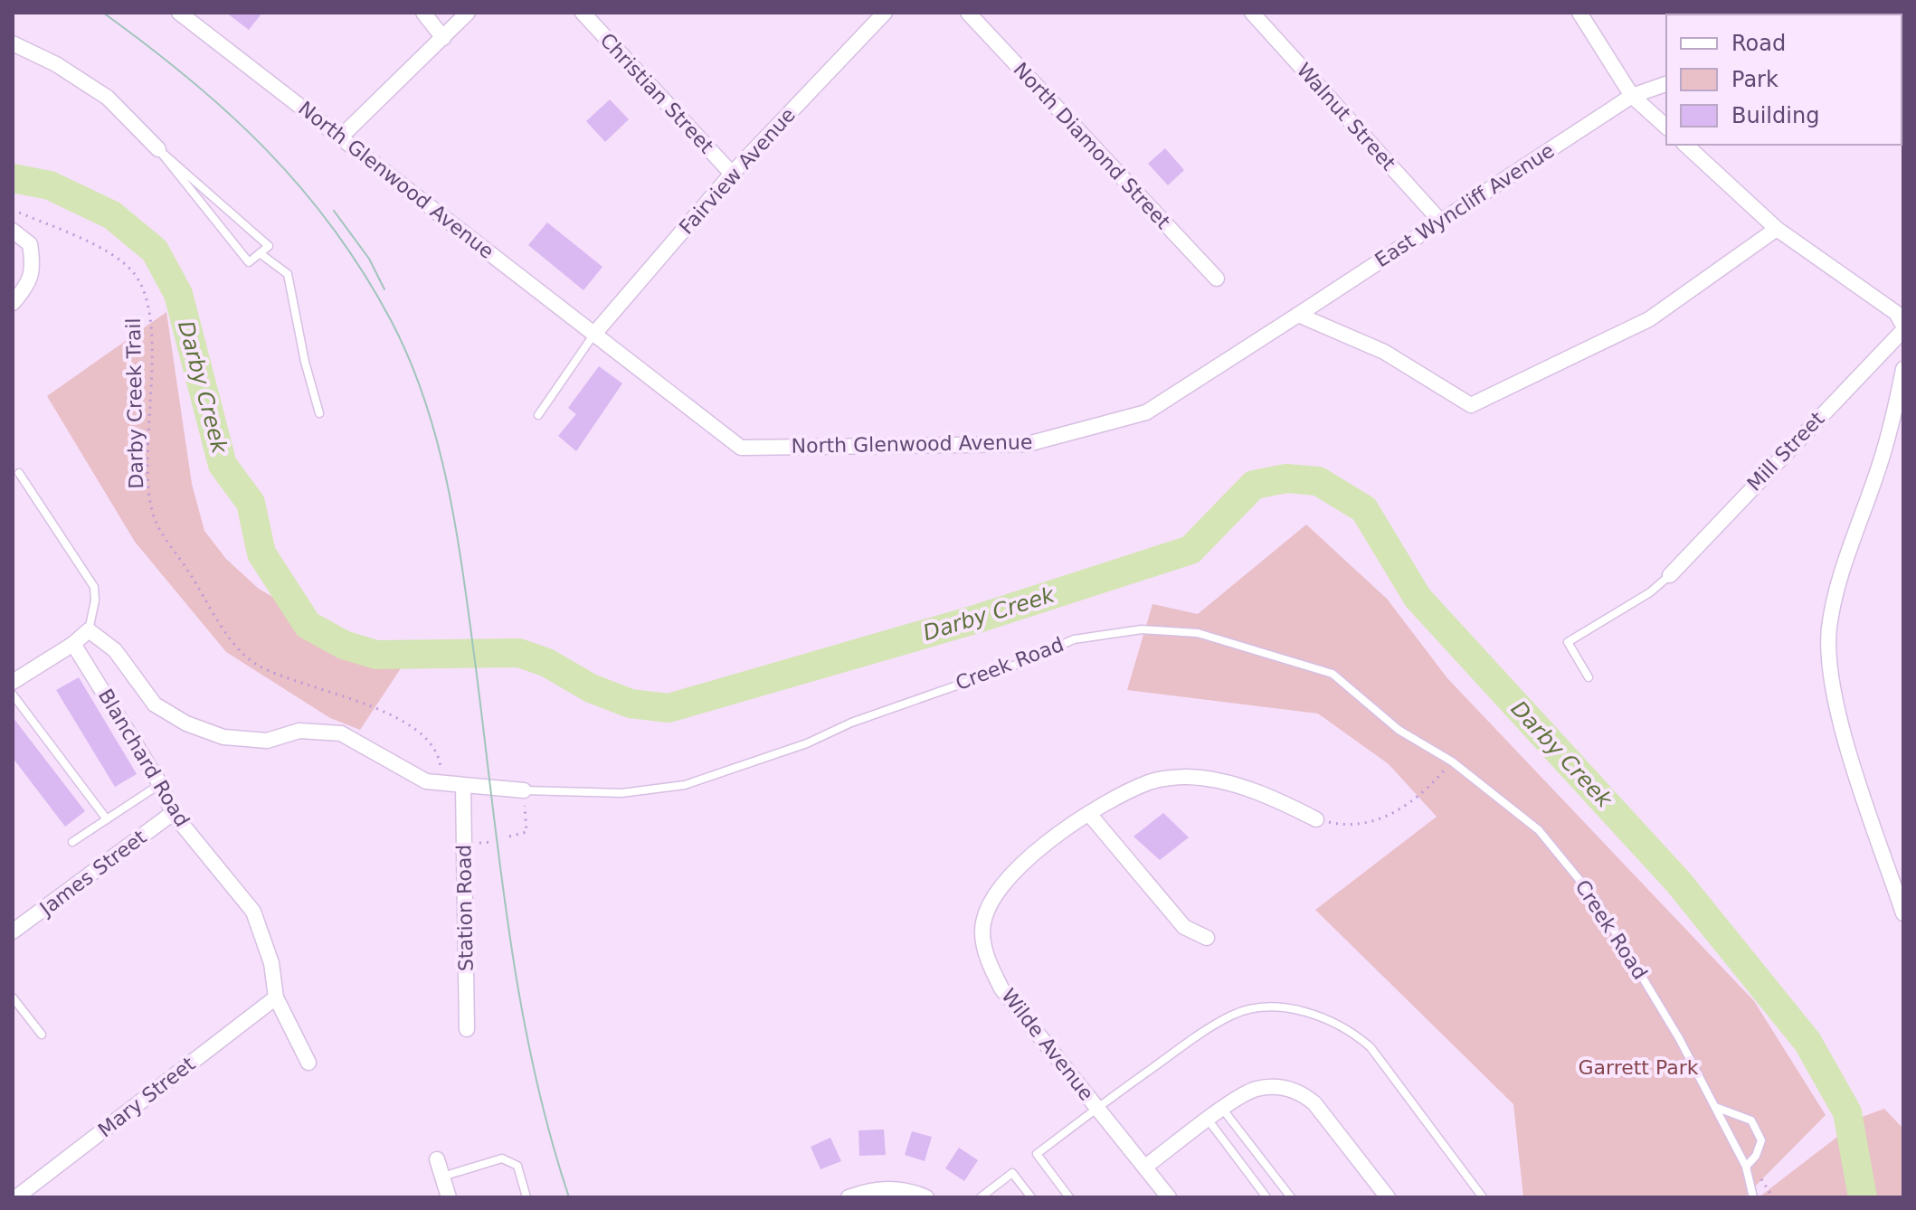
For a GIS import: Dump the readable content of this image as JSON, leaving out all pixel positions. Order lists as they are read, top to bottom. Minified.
{"streets":{"street":["Christian Street","Walnut Street","North Diamond Street","Fairview Avenue","North Glenwood Avenue","East Wyncliff Avenue","Mill Street","Creek Road","Blanchard Road","James Street","Station Road","Wilde Avenue","Mary Street"],"path":["Darby Creek Trail"]},"crossings":[["Christian Street","Fairview Avenue"],["Walnut Street","East Wyncliff Avenue"],["Fairview Avenue","North Glenwood Avenue"],["North Glenwood Avenue","East Wyncliff Avenue"],["Darby Creek Trail","Creek Road"],["Creek Road","Station Road"],["Blanchard Road","James Street"],["Blanchard Road","Mary Street"]],"water":["Darby Creek"],"parks":["Garrett Park"],"legend":["Road","Park","Building"]}
